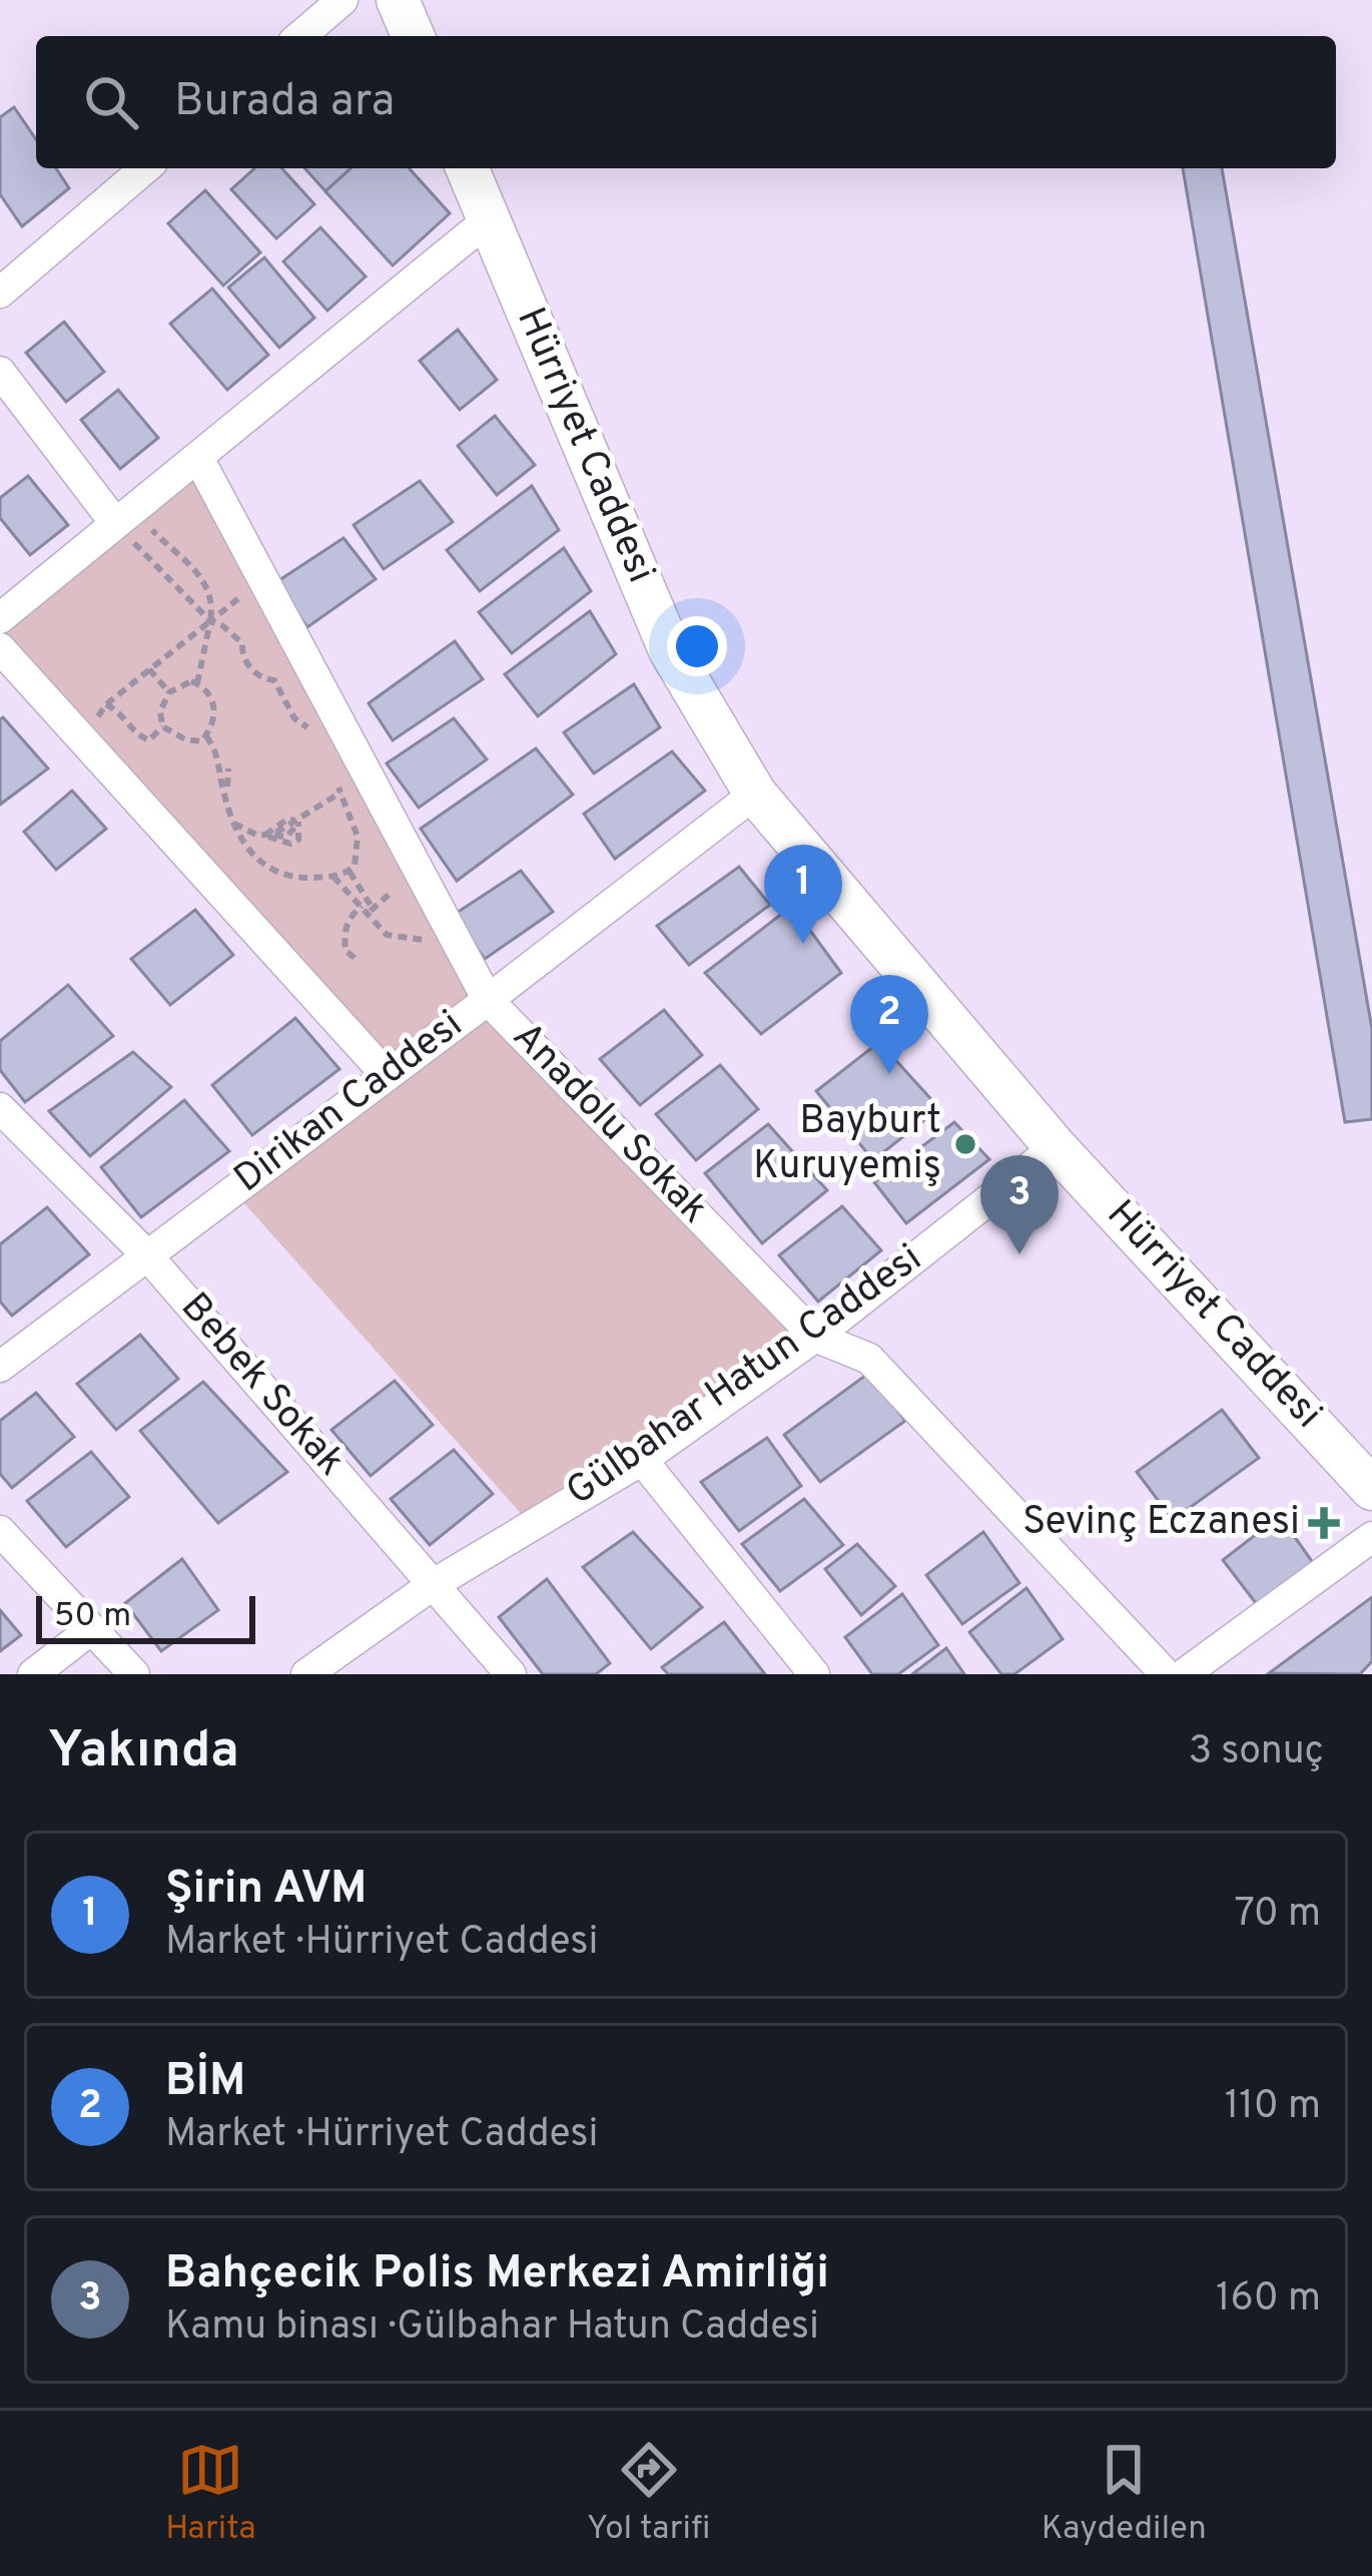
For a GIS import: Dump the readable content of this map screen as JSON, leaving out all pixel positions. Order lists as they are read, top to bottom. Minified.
{"streets":{"street":["Hürriyet Caddesi","Dirikan Caddesi","Anadolu Sokak","Gülbahar Hatun Caddesi","Bebek Sokak"]},"crossings":[["Hürriyet Caddesi","Dirikan Caddesi"],["Hürriyet Caddesi","Gülbahar Hatun Caddesi"],["Dirikan Caddesi","Anadolu Sokak"],["Dirikan Caddesi","Bebek Sokak"],["Anadolu Sokak","Gülbahar Hatun Caddesi"],["Gülbahar Hatun Caddesi","Bebek Sokak"]],"places":{"other":["Bayburt Kuruyemiş"],"health":["Sevinç Eczanesi"]},"scale_bar":"50 m","page":{"search":"Burada ara","pins":["1","2","3"],"scale":"50 m","heading":["Yakında","3 sonuç"],"list":[{"mark":"1","name":"Şirin AVM","note":"Market · Hürriyet Caddesi","value":"70 m"},{"mark":"2","name":"BİM","note":"Market · Hürriyet Caddesi","value":"110 m"},{"mark":"3","name":"Bahçecik Polis Merkezi Amirliği","note":"Kamu binası · Gülbahar Hatun Caddesi","value":"160 m"}],"nav":["Harita","Yol tarifi","Kaydedilen"]}}
